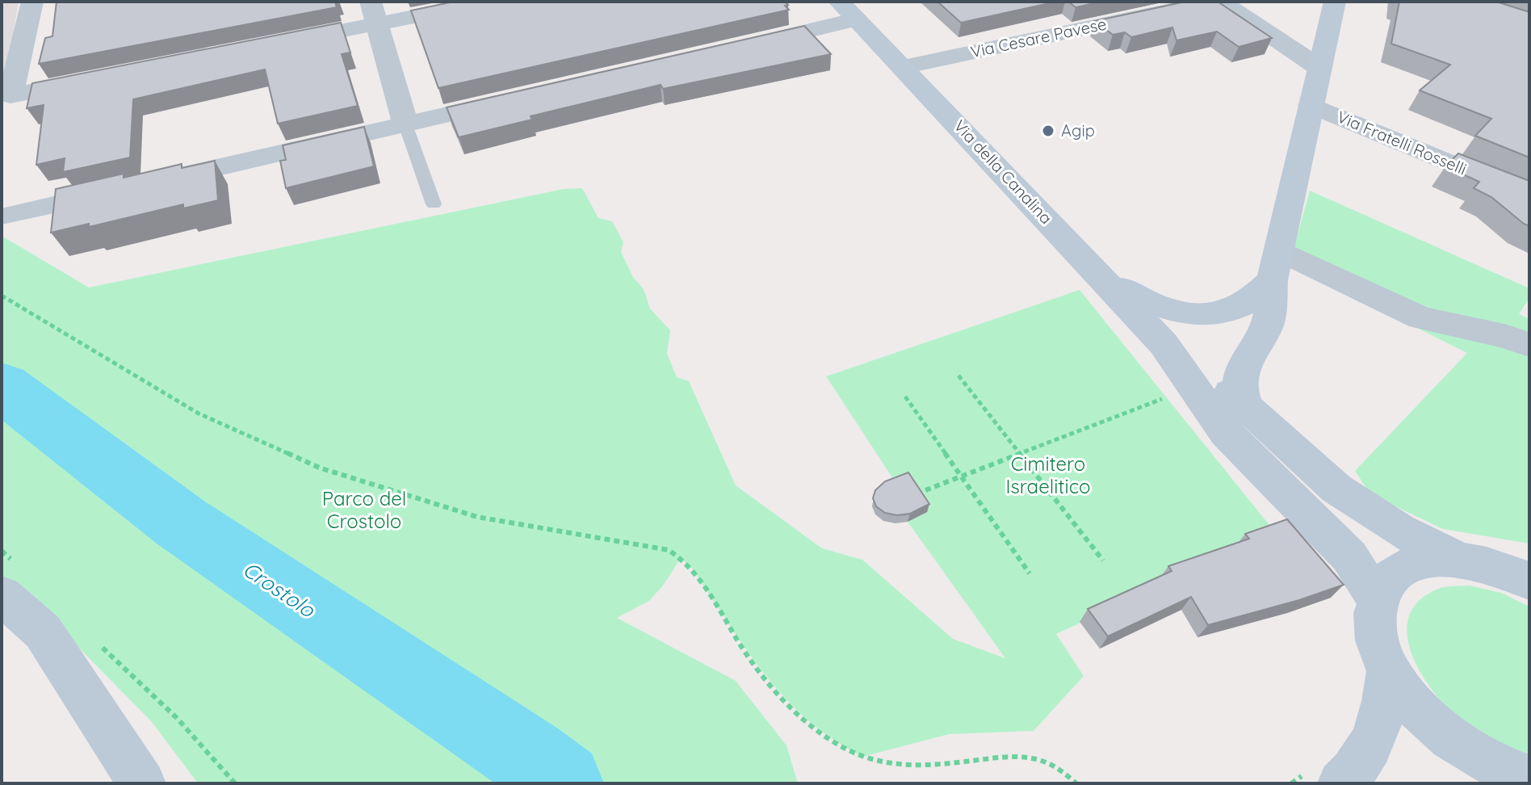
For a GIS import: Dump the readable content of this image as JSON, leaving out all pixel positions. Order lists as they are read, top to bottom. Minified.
{"streets":{"street":["Via Cesare Pavese","Via Fratelli Rosselli","Via della Canalina"]},"crossings":[["Via Cesare Pavese","Via della Canalina"],["Via Fratelli Rosselli","Via della Canalina"]],"water":["Crostolo"],"parks":["Cimitero Israelitico","Parco del Crostolo"],"places":["Agip"]}
